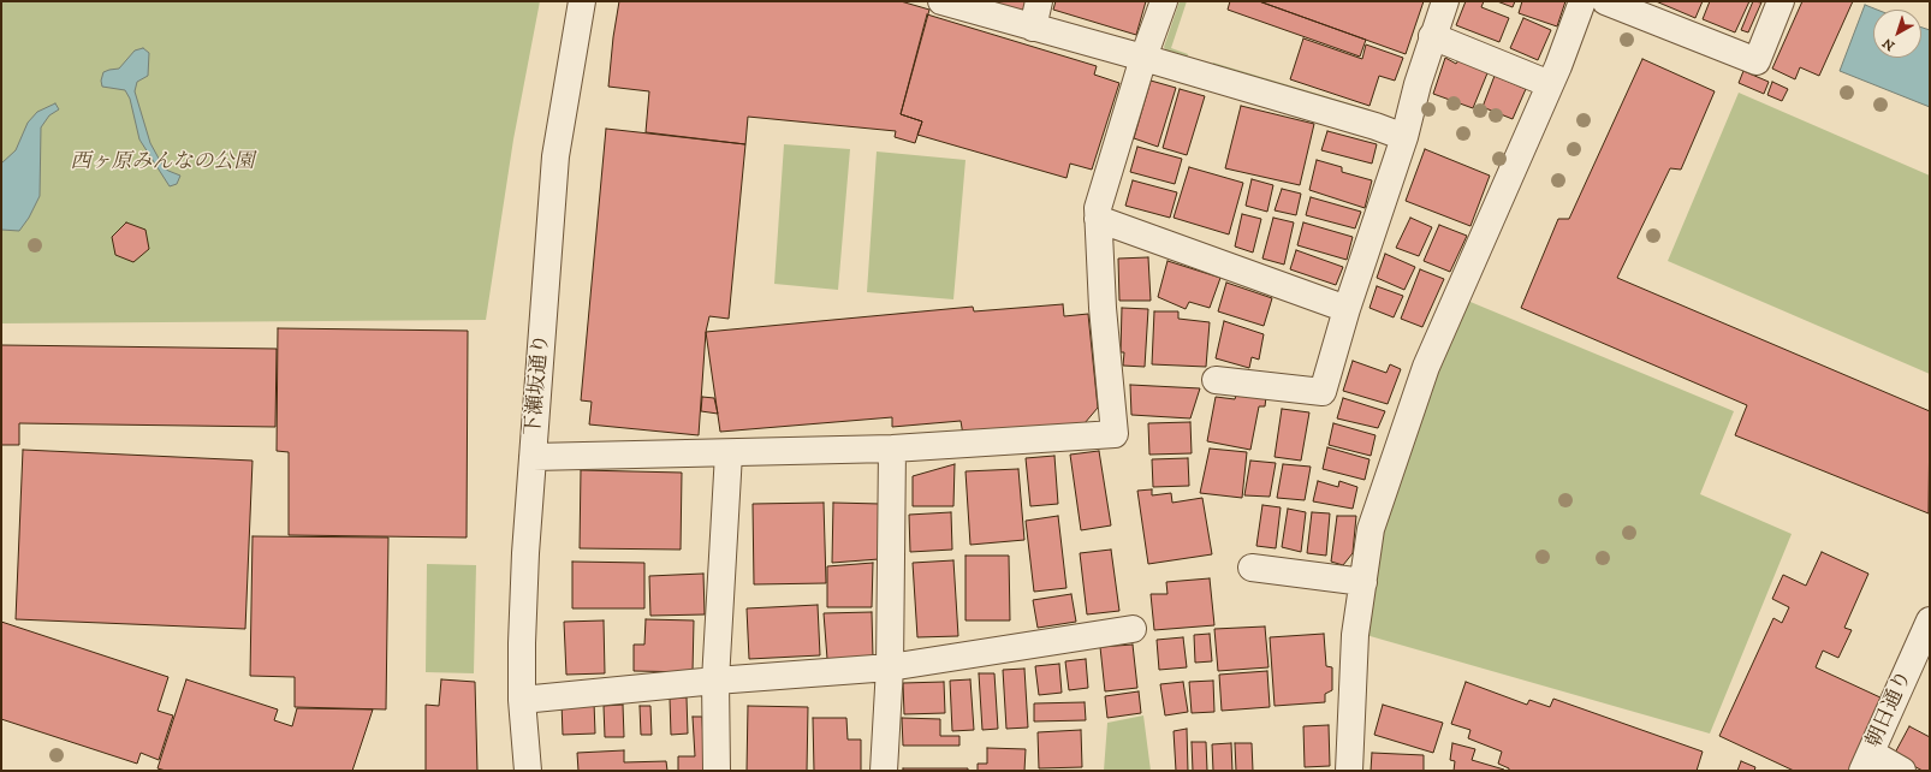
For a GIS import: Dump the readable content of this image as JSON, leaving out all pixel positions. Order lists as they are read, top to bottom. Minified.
{"streets":{"street":["下瀬坂通り","朝日通り"]},"parks":["西ヶ原みんなの公園"],"north":"bottom left"}
